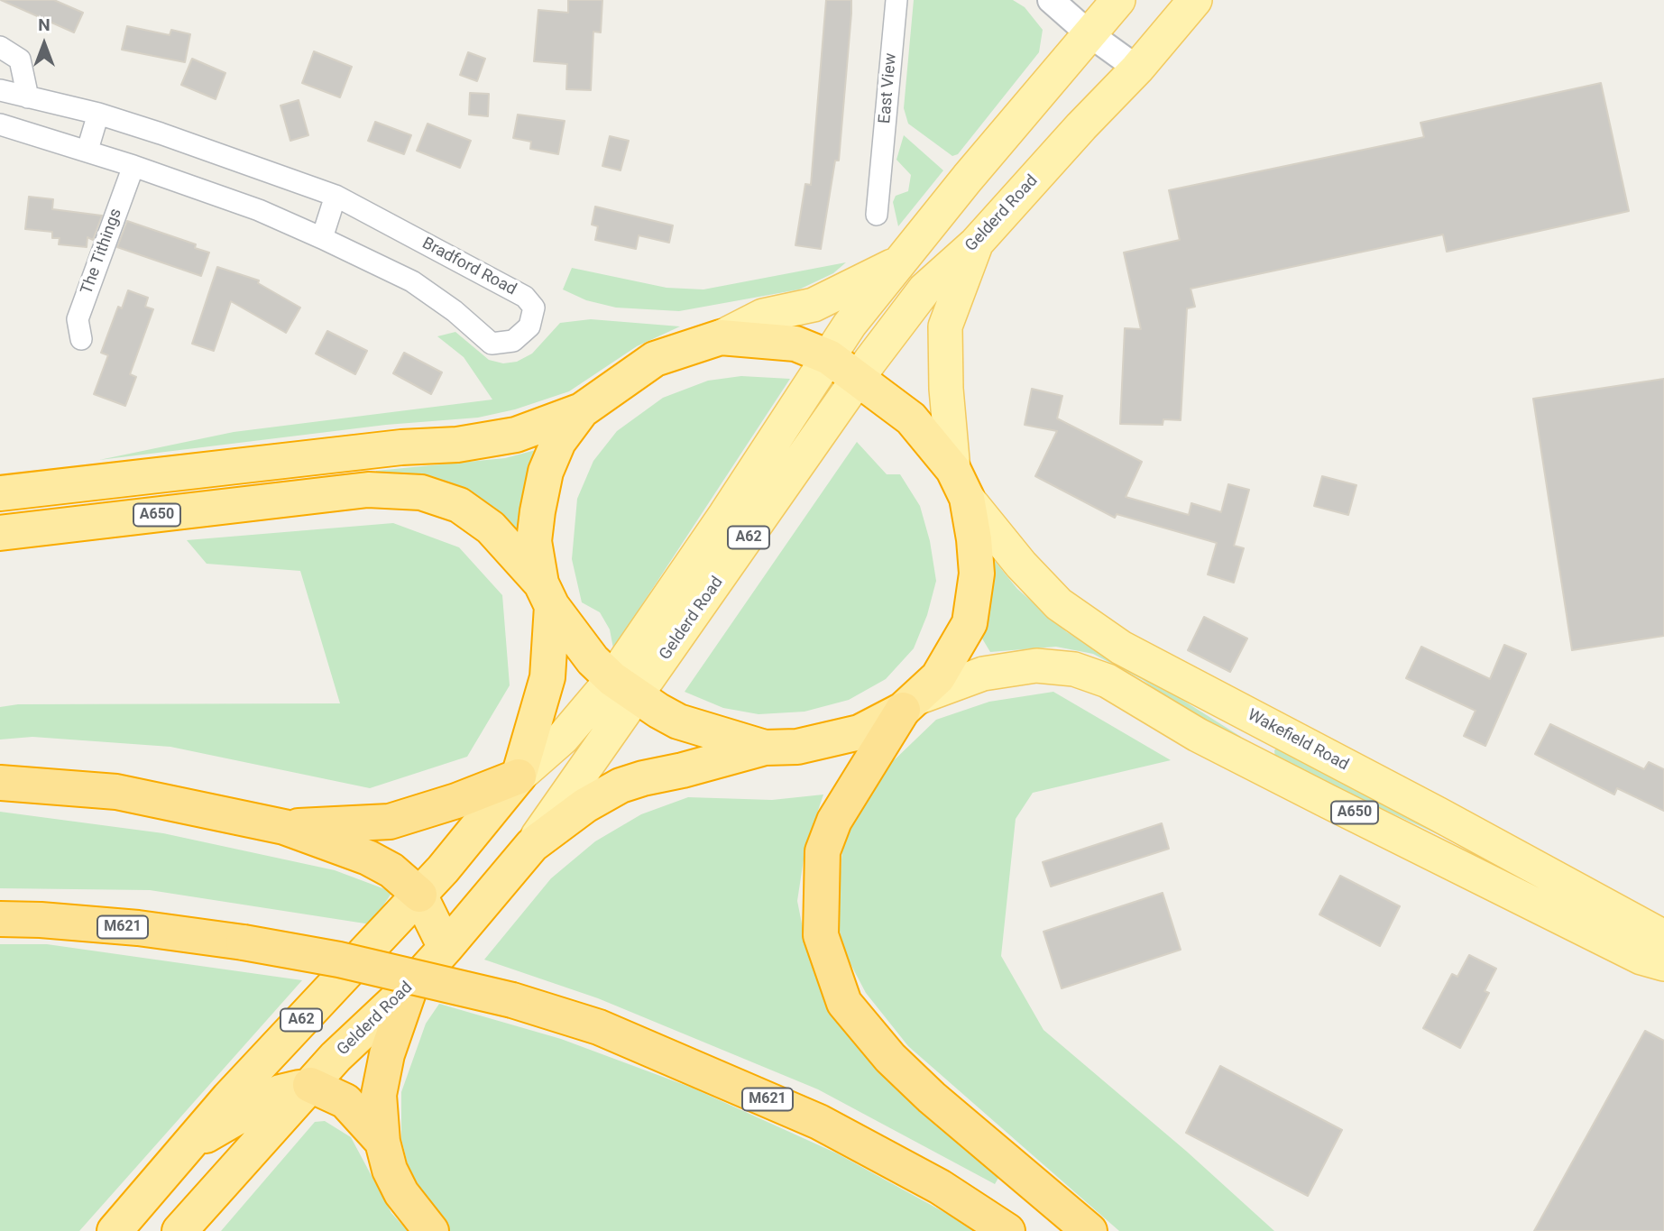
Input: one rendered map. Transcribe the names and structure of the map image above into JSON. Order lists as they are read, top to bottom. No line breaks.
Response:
{"streets":{"highway":["Gelderd Road","A650","A62","M621"],"main road":["Wakefield Road"],"street":["East View","The Tithings","Bradford Road"]},"crossings":[["Gelderd Road","A650"],["The Tithings","Bradford Road"]],"north":"top"}
